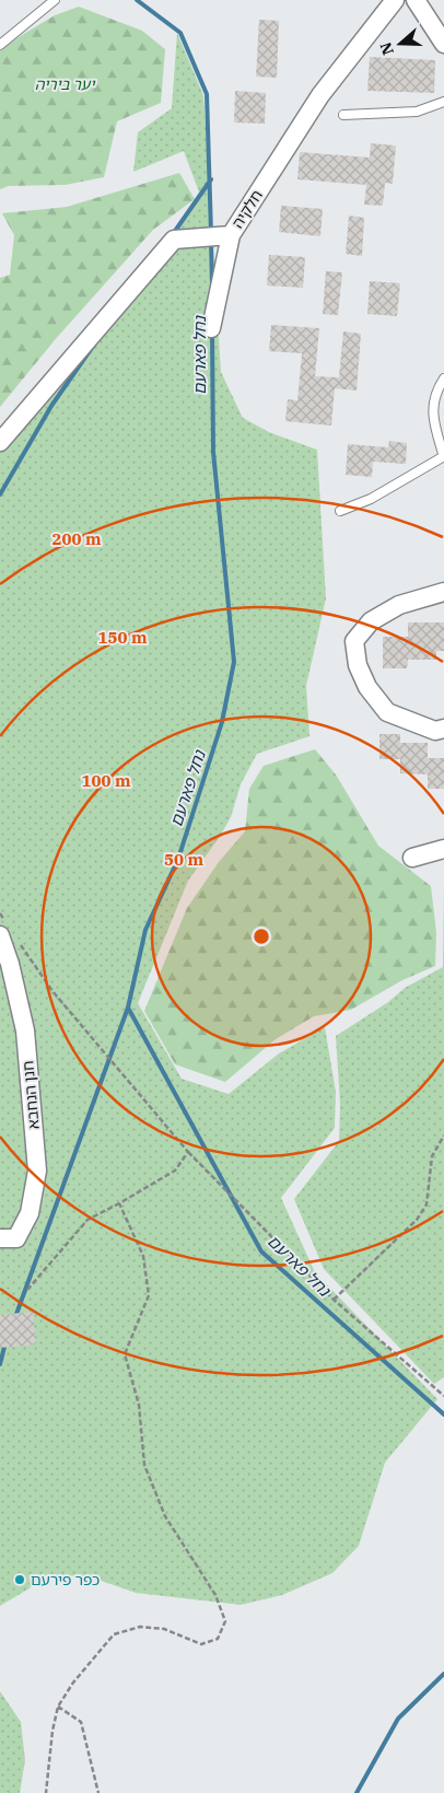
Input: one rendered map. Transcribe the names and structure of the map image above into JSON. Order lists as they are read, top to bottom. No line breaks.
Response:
{"streets":{"street":["חלקיה","חנן הנחבא"]},"water":["נחל פארעם"],"parks":["יער ביריה"],"places":["כפר פירעם"],"north":"left","rings":["200 m","150 m","100 m","50 m"]}
